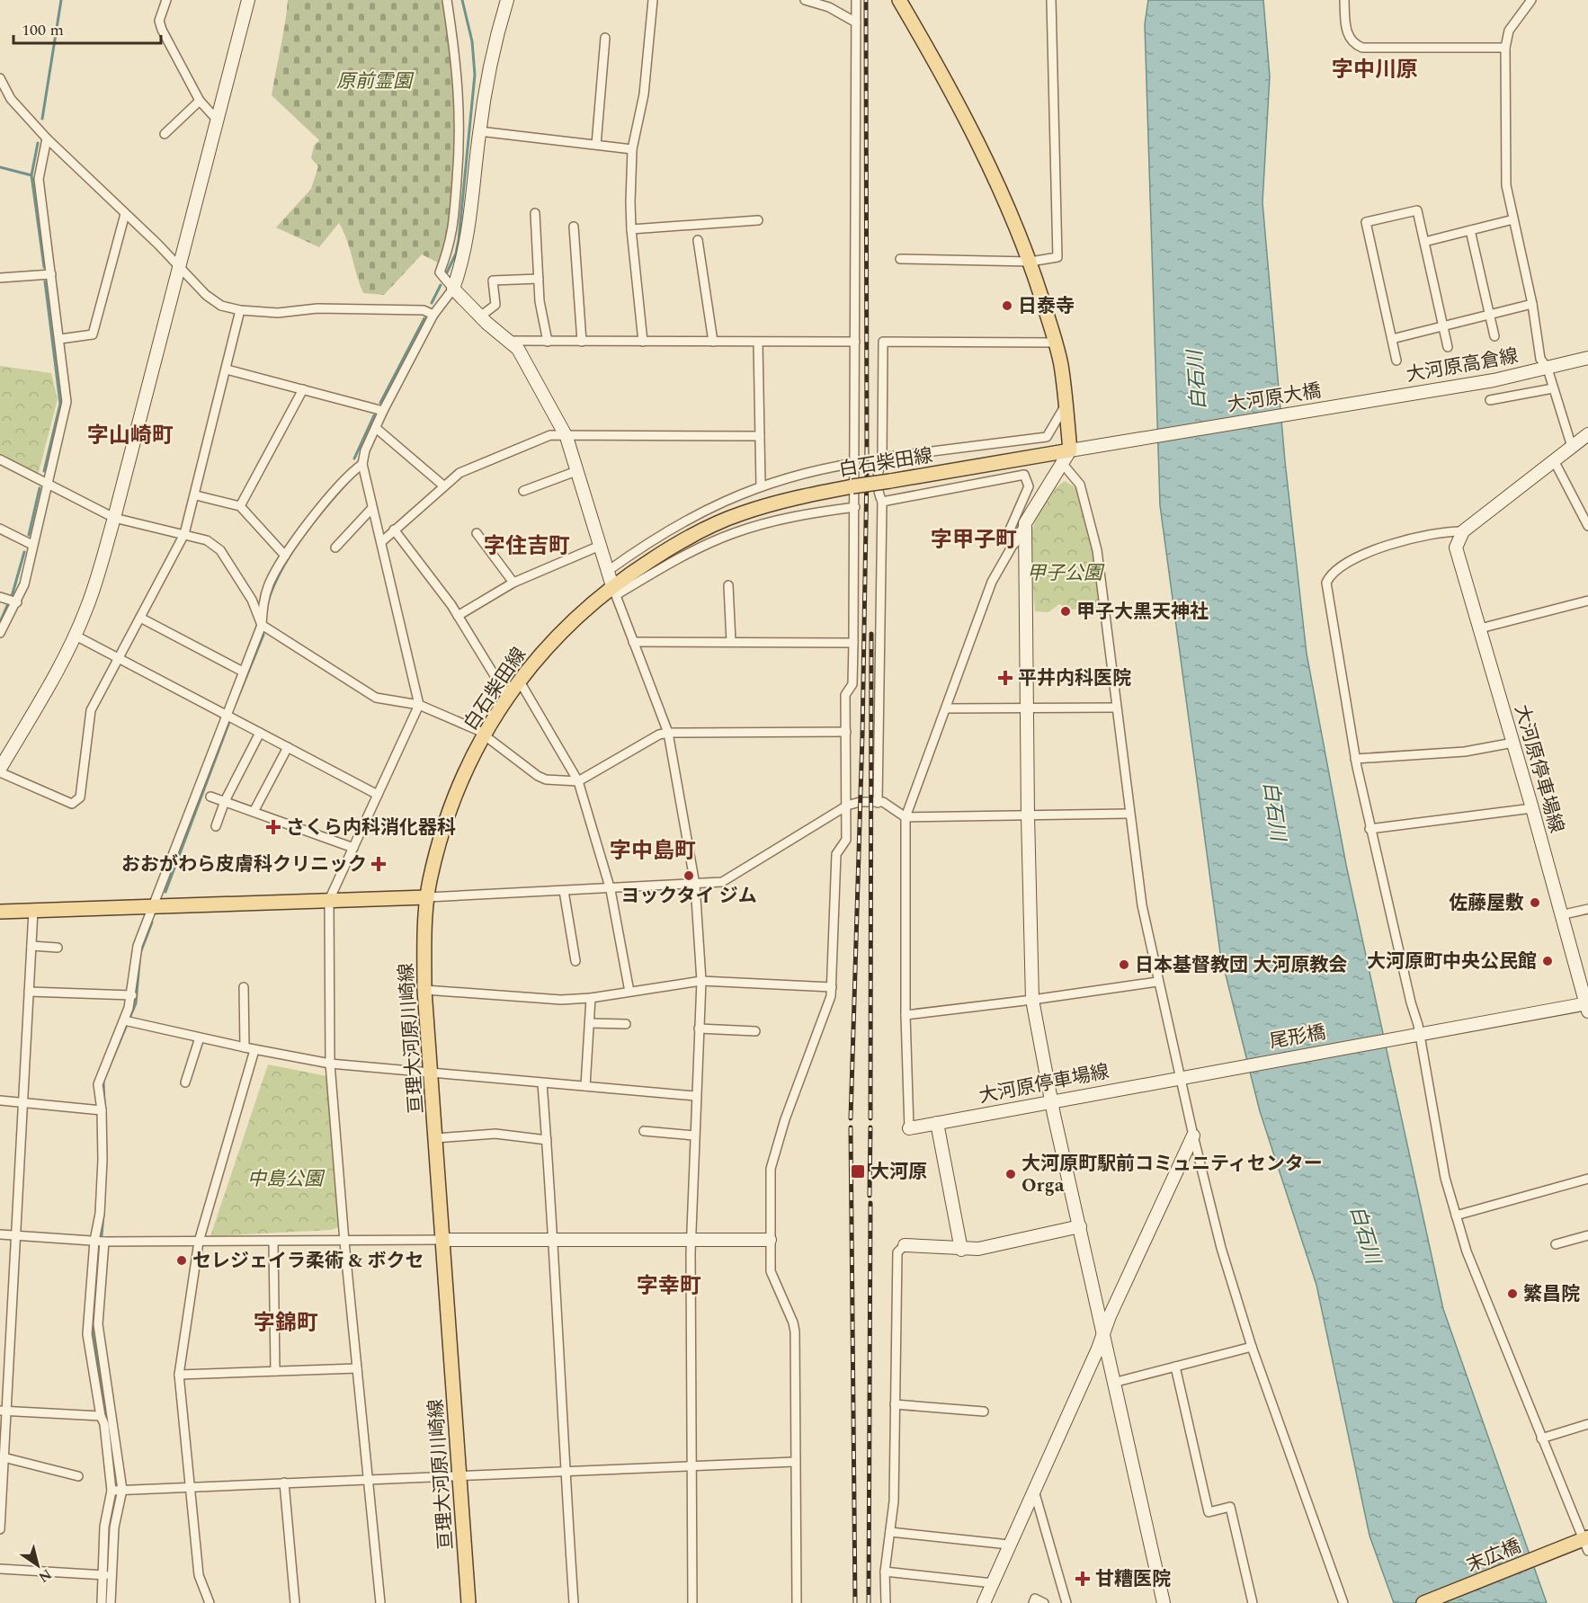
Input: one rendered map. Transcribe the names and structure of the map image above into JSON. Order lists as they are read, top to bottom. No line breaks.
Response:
{"streets":{"main road":["白石柴田線","亘理大河原川崎線","末広橋"],"street":["大河原高倉線","大河原大橋","大河原停車場線","尾形橋"]},"crossings":[["大河原高倉線","大河原大橋"],["大河原大橋","白石柴田線"],["白石柴田線","亘理大河原川崎線"],["大河原停車場線","尾形橋"]],"districts":["字中川原","字山崎町","字甲子町","字住吉町","字中島町","字幸町","字錦町"],"water":["白石川"],"parks":["原前霊園","甲子公園","中島公園"],"places":{"other":["日泰寺","甲子大黒天神社","ヨックタイ ジム","佐藤屋敷","大河原町中央公民館","日本基督教団 大河原教会","大河原町駅前コミュニティセンター Orga","セレジェイラ柔術 & ボクセ","繁昌院"],"health":["平井内科医院","さくら内科消化器科","おおがわら皮膚科クリニック","甘糟医院"],"transit":["大河原"]},"scale_bar":"100 m","north":"bottom right"}
